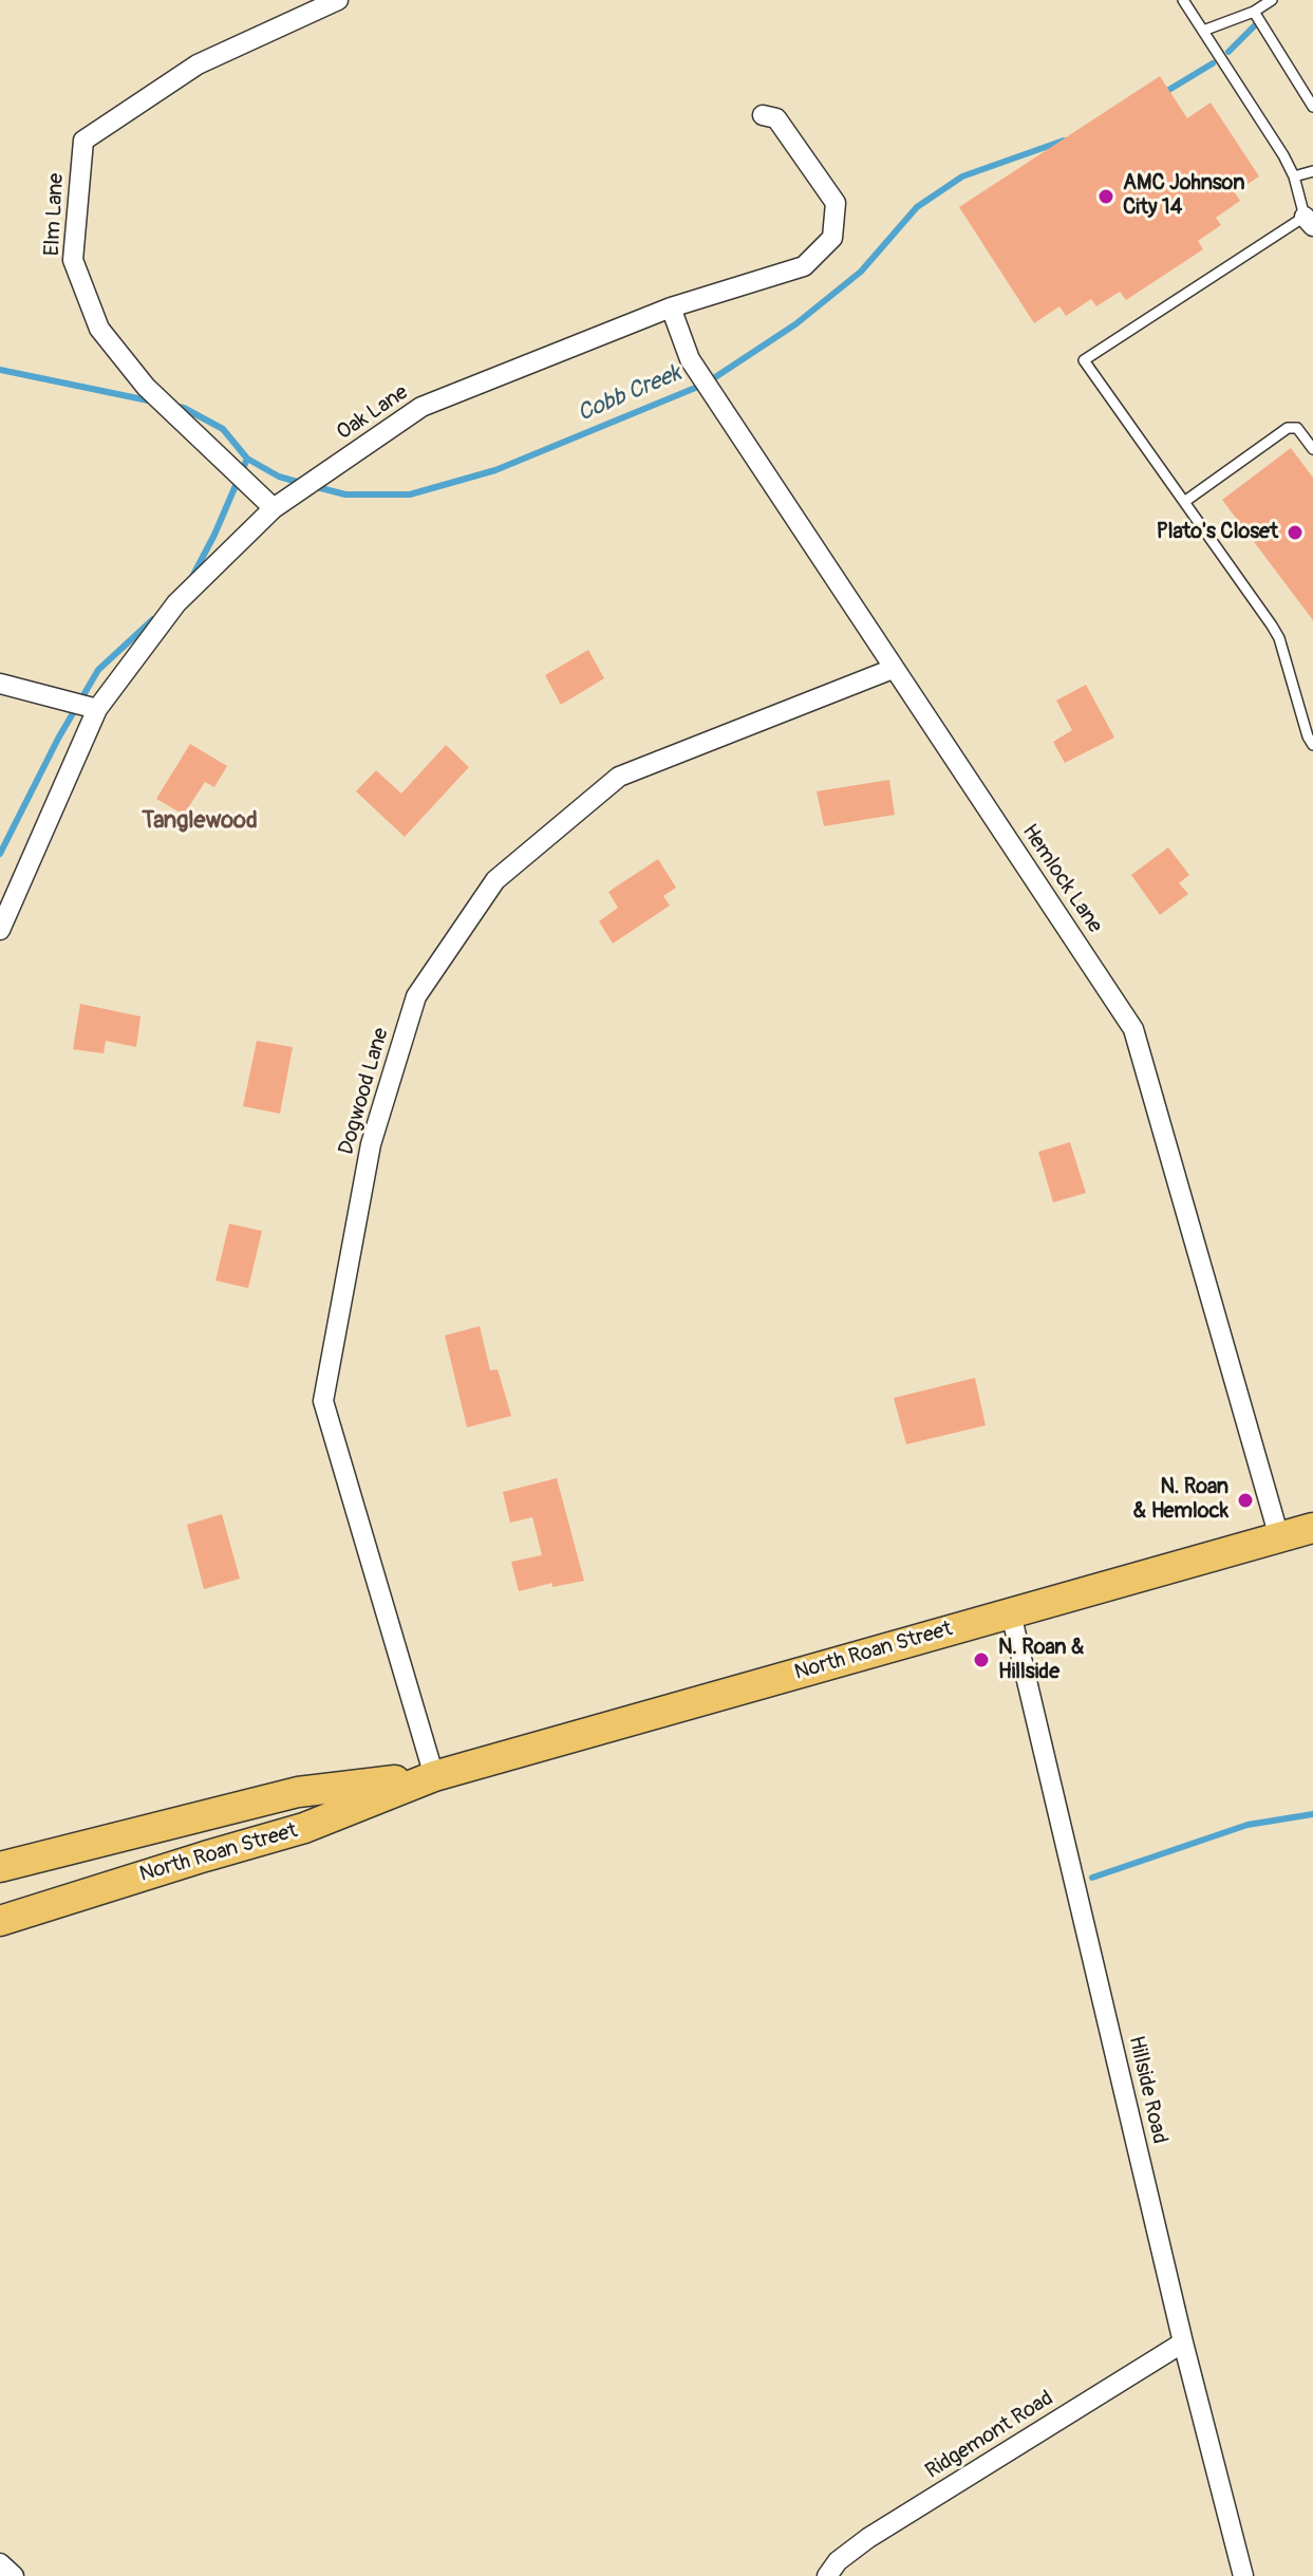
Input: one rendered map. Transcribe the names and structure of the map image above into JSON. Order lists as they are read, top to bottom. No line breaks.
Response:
{"streets":{"main road":["North Roan Street"],"street":["Elm Lane","Oak Lane","Hemlock Lane","Dogwood Lane","Hillside Road","Ridgemont Road"]},"crossings":[["Elm Lane","Oak Lane"],["Oak Lane","Hemlock Lane"],["Hemlock Lane","Dogwood Lane"],["Hemlock Lane","North Roan Street"],["Dogwood Lane","North Roan Street"],["North Roan Street","Hillside Road"],["Hillside Road","Ridgemont Road"]],"districts":["Tanglewood"],"water":["Cobb Creek"],"places":["AMC Johnson City 14","Plato's Closet","N. Roan & Hemlock","N. Roan & Hillside"]}
